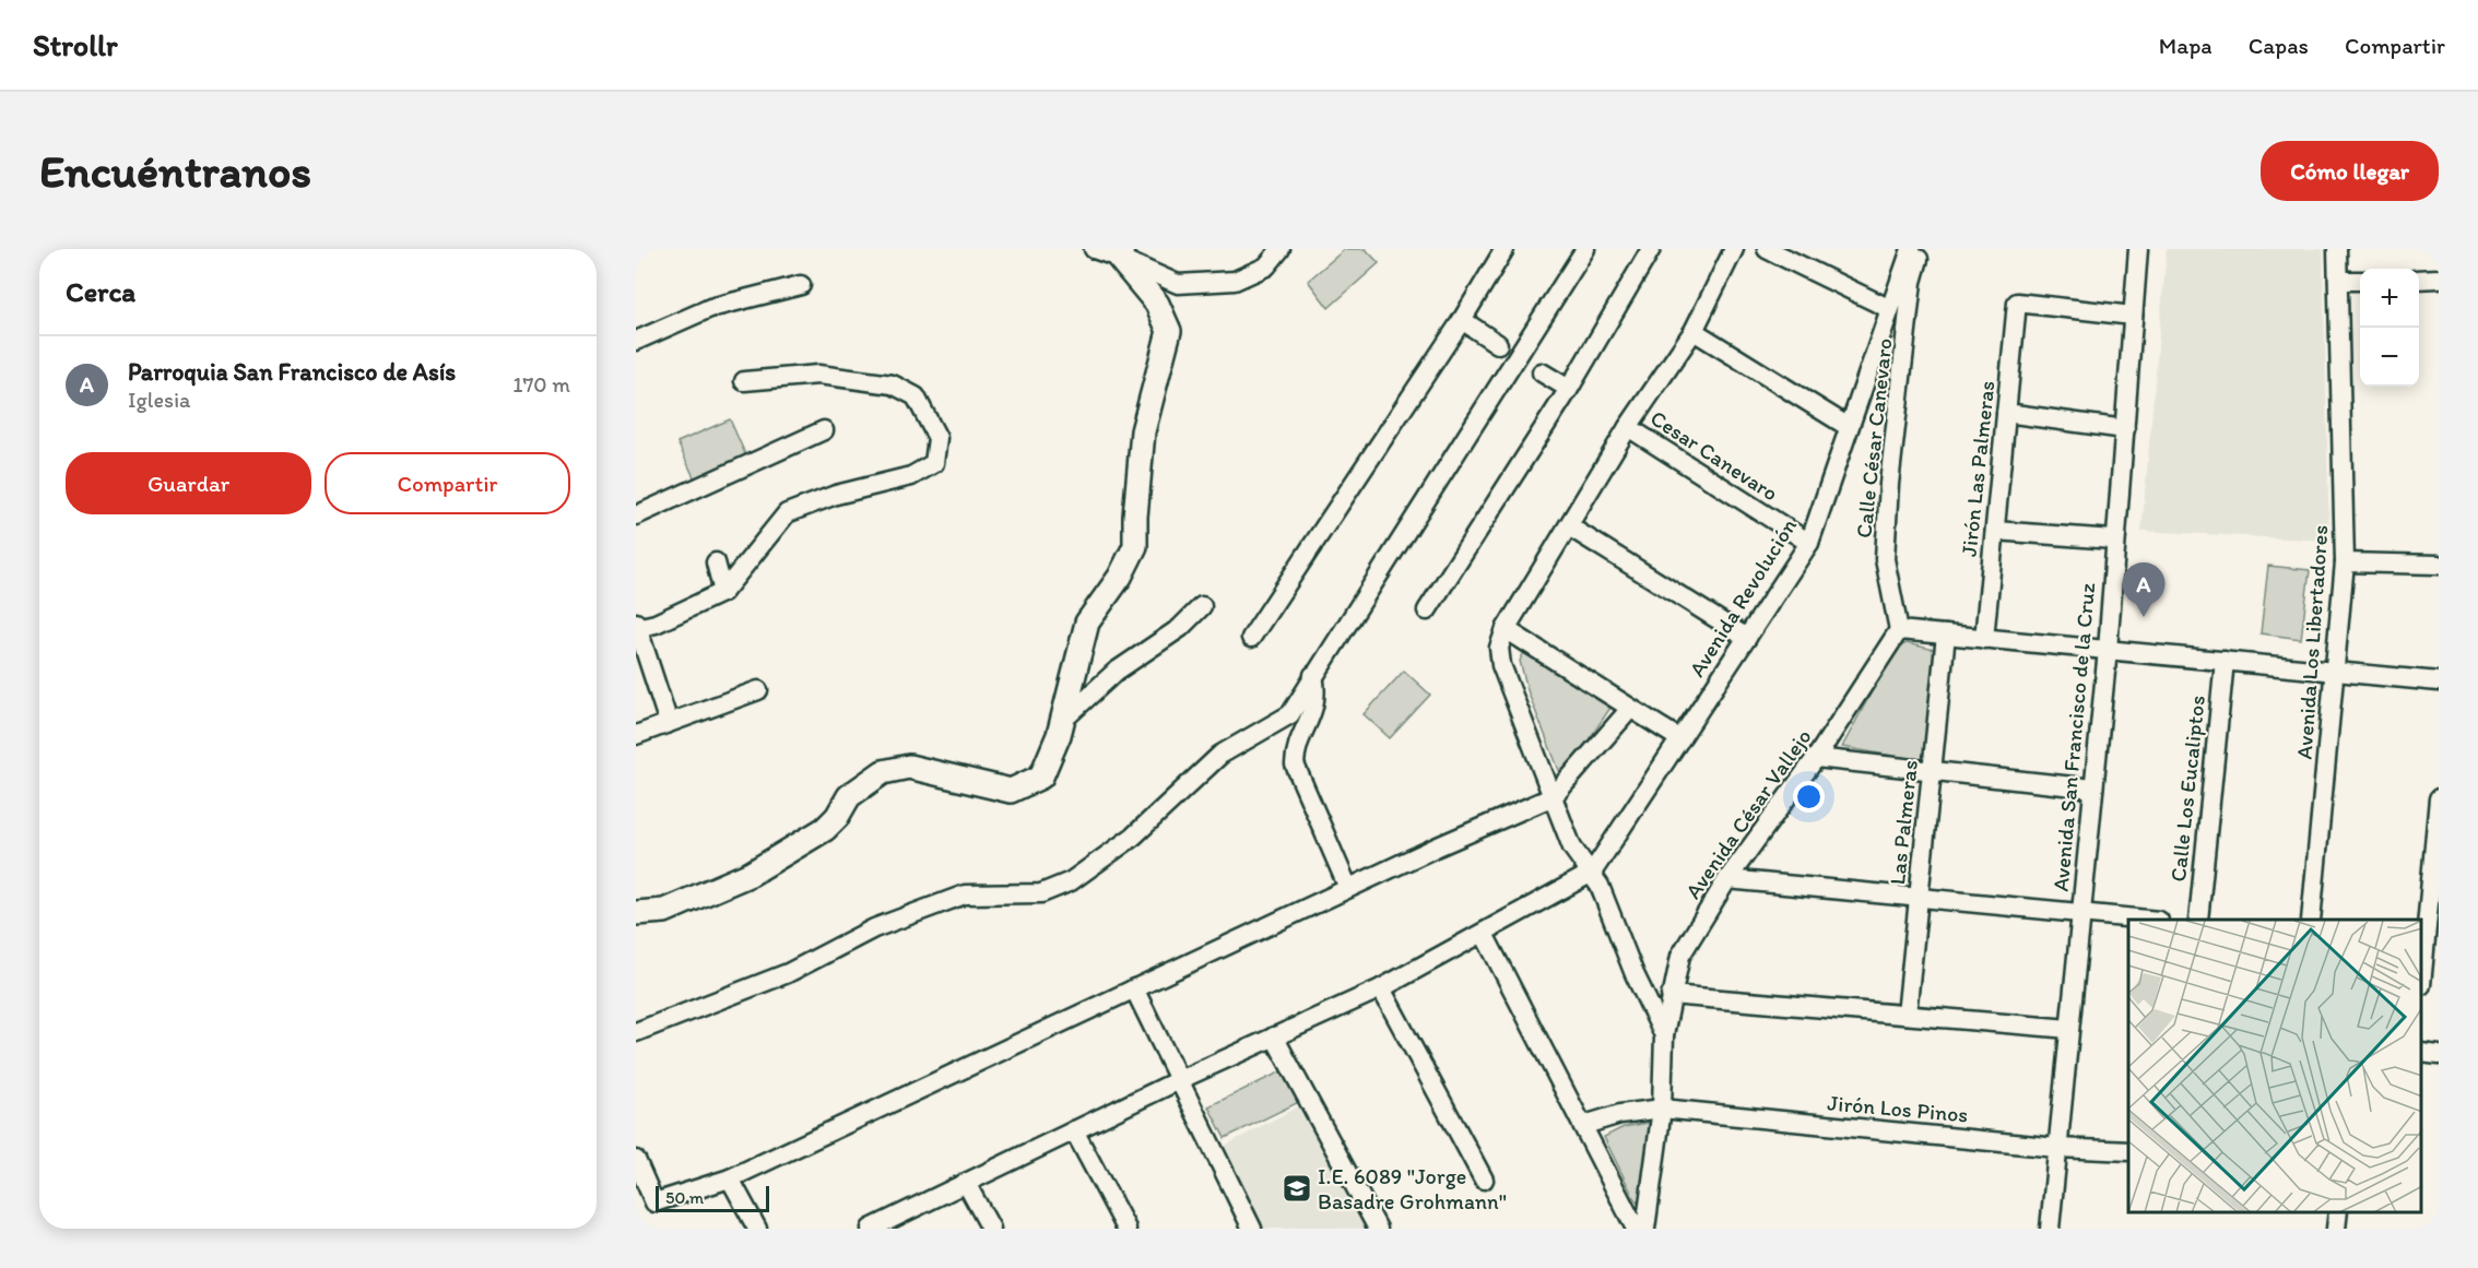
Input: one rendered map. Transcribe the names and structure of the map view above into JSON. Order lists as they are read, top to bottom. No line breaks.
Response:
{"streets":{"street":["Calle César Canevaro","Cesar Canevaro","Jirón Las Palmeras","Avenida Revolución","Avenida Los Libertadores","Avenida San Francisco de la Cruz","Calle Los Eucaliptos","Avenida César Vallejo","Las Palmeras","Jirón Los Pinos"]},"crossings":[["Calle César Canevaro","Avenida César Vallejo"],["Cesar Canevaro","Avenida Revolución"],["Jirón Las Palmeras","Avenida San Francisco de la Cruz"],["Avenida San Francisco de la Cruz","Jirón Los Pinos"],["Avenida César Vallejo","Jirón Los Pinos"]],"places":{"school or university":["I.E. 6089 \"Jorge Basadre Grohmann\""]},"scale_bar":"50 m","page":{"header":"Strollr","nav":["Mapa","Capas","Compartir"],"buttons":["Cómo llegar",["Guardar","Compartir"]],"title":"Encuéntranos","heading":"Cerca","map_buttons":["+","−"],"list":[{"mark":"A","name":"Parroquia San Francisco de Asís","note":"Iglesia","value":"170 m"}],"pins":"A","scale":"50 m"}}
